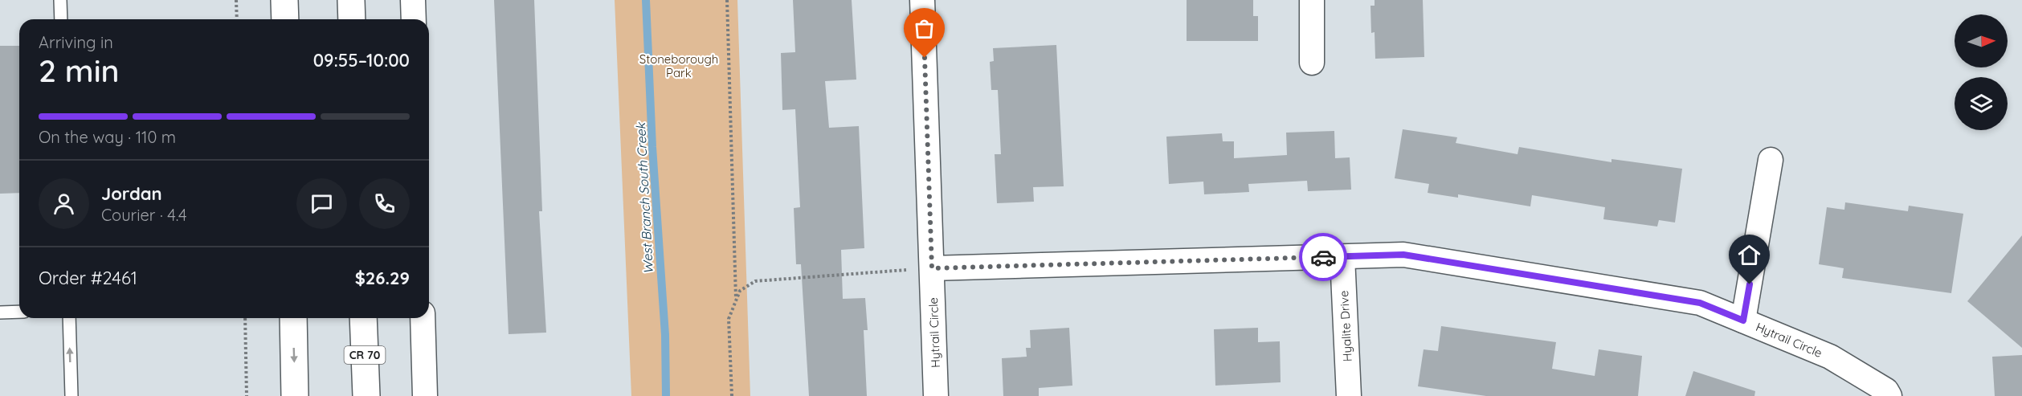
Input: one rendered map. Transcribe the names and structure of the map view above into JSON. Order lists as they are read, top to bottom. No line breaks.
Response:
{"streets":{"main road":["CR 70"],"street":["Hyalite Drive","Hytrail Circle"]},"crossings":[["Hyalite Drive","Hytrail Circle"]],"water":["West Branch South Creek"],"parks":["Stoneborough Park"],"north":"right","page":{"heading":["2 min","Arriving in","09:55–10:00"],"panel":["Jordan","Courier · 4.4","Order #2461","$26.29"],"bar":"On the way · 110 m"}}
